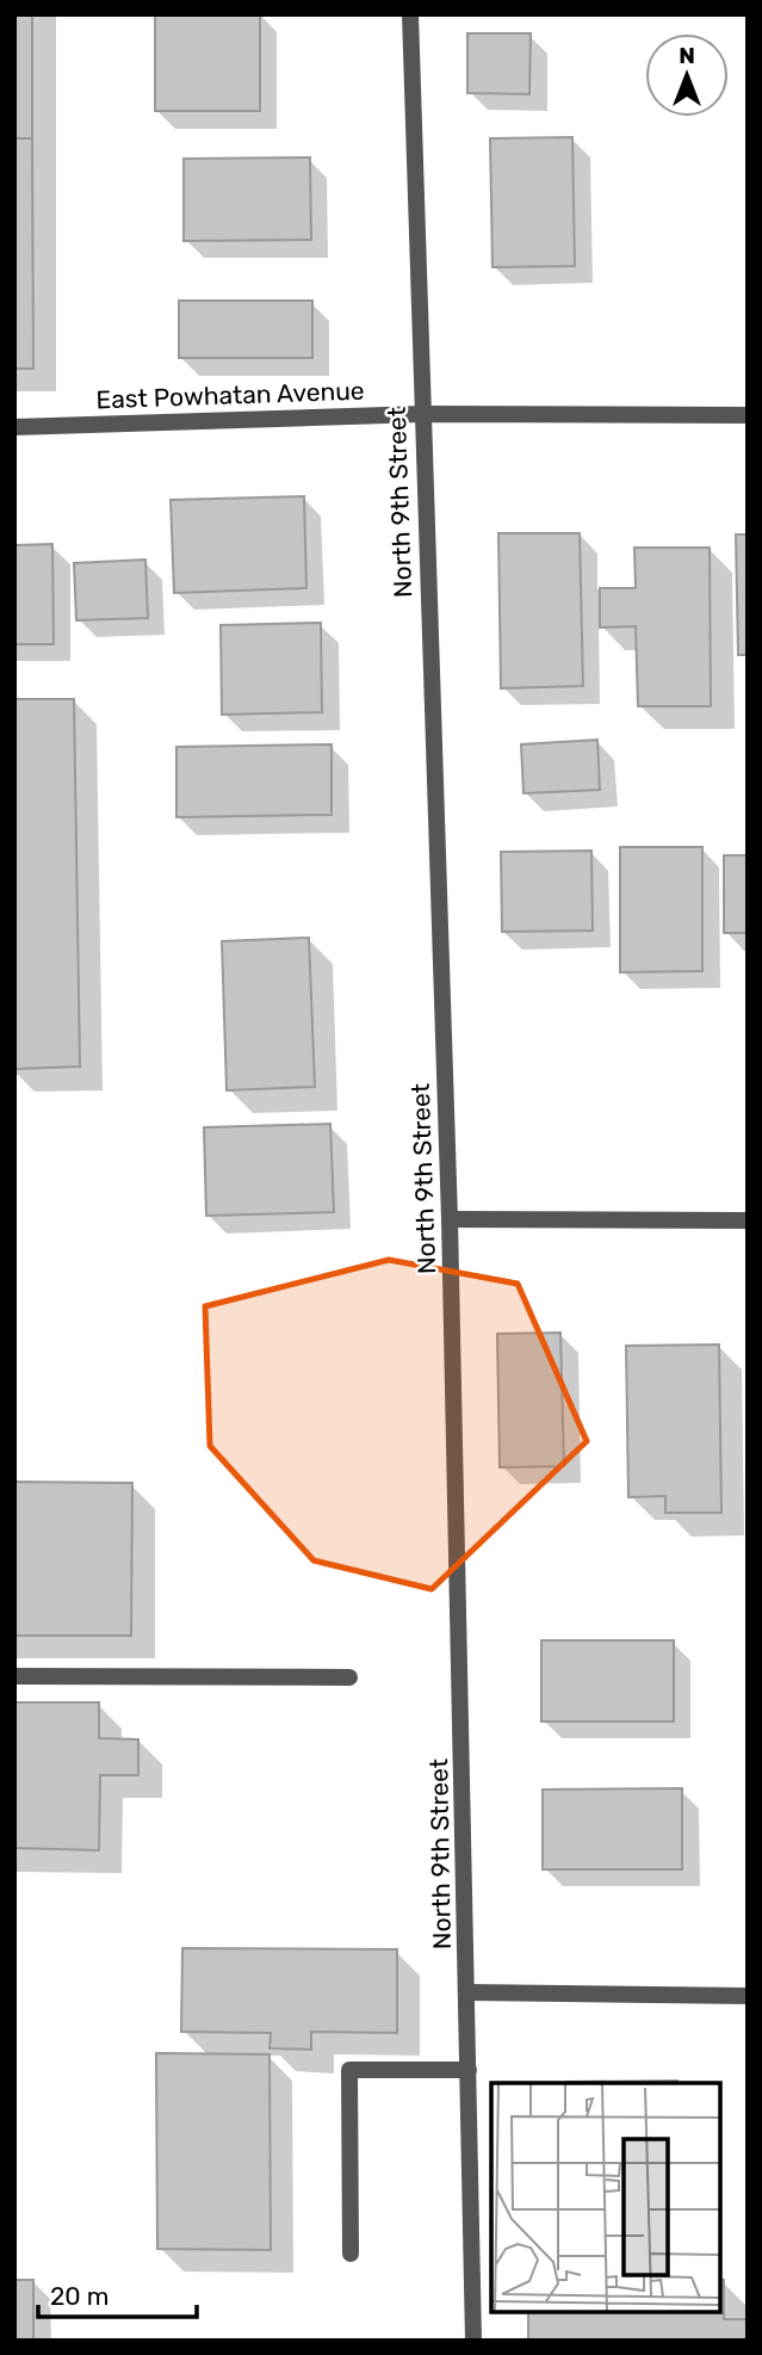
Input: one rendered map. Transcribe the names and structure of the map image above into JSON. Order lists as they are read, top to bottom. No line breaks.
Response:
{"streets":{"street":["East Powhatan Avenue","North 9th Street"]},"crossings":[["East Powhatan Avenue","North 9th Street"]],"scale_bar":"20 m","north":"top"}
